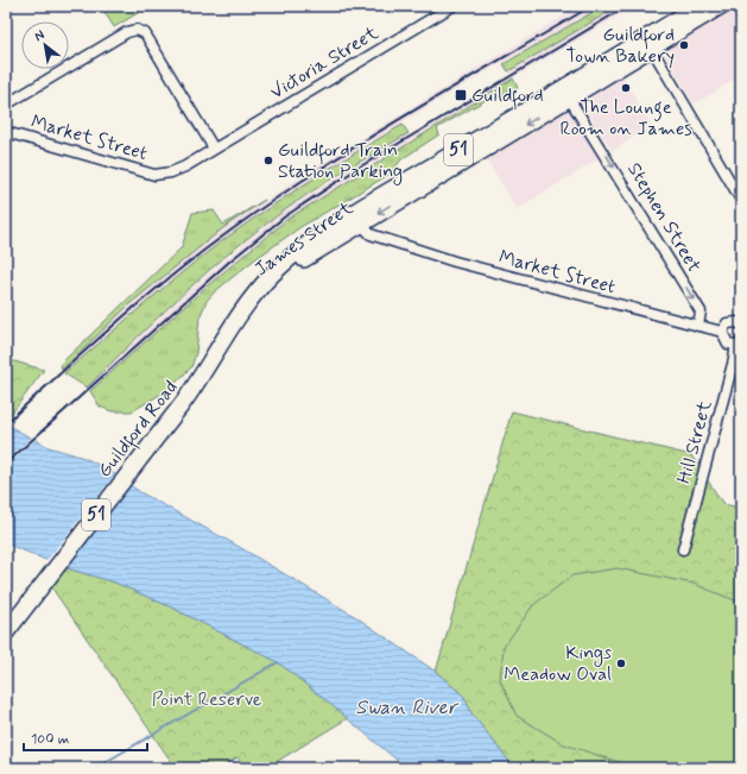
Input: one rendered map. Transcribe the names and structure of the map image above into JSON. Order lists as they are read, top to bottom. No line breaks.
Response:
{"streets":{"highway":["51","James Street","Guildford Road"],"street":["Victoria Street","Market Street","Stephen Street","Hill Street"]},"crossings":[["Victoria Street","Market Street"],["Market Street","Stephen Street"],["Market Street","James Street"],["Stephen Street","James Street"],["James Street","Guildford Road"]],"one_way":["Stephen Street"],"water":["Swan River"],"parks":["Point Reserve"],"places":{"other":["Guildford Town Bakery","The Lounge Room on James","Guildford Train Station Parking","Kings Meadow Oval"],"transit":["Guildford"]},"scale_bar":"100 m","north":"top left"}
